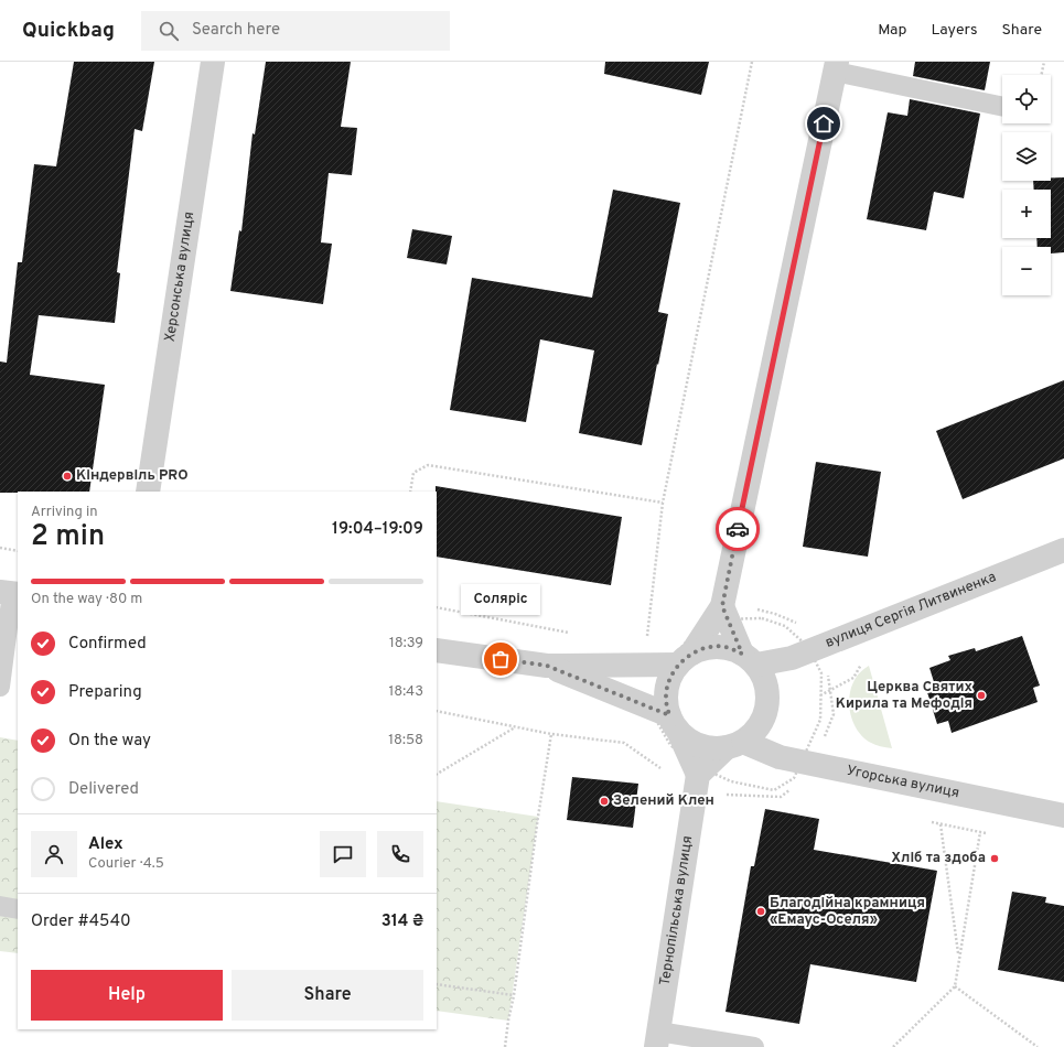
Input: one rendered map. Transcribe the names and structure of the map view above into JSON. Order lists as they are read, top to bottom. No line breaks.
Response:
{"streets":{"street":["Херсонська вулиця","вулиця Сергія Литвиненка","Угорська вулиця","Тернопільська вулиця"]},"crossings":[["вулиця Сергія Литвиненка","Угорська вулиця"]],"places":["Кіндервіль PRO","Соляріс","Церква Святих Кирила та Мефодія","Зелений Клен","Хліб та здоба","Благодійна крамниця «Емаус-Оселя»"],"page":{"header":"Quickbag","search":"Search here","nav":["Map","Layers","Share"],"map_buttons":["+","−"],"heading":["2 min","Arriving in","19:04–19:09"],"panel":["Alex","Courier · 4.5","Order #4540","314 ₴"],"bar":"On the way · 80 m","bubble":"Соляріс","list":[["Confirmed","18:39"],["Preparing","18:43"],["On the way","18:58"],"Delivered"],"buttons":["Help","Share"]}}
